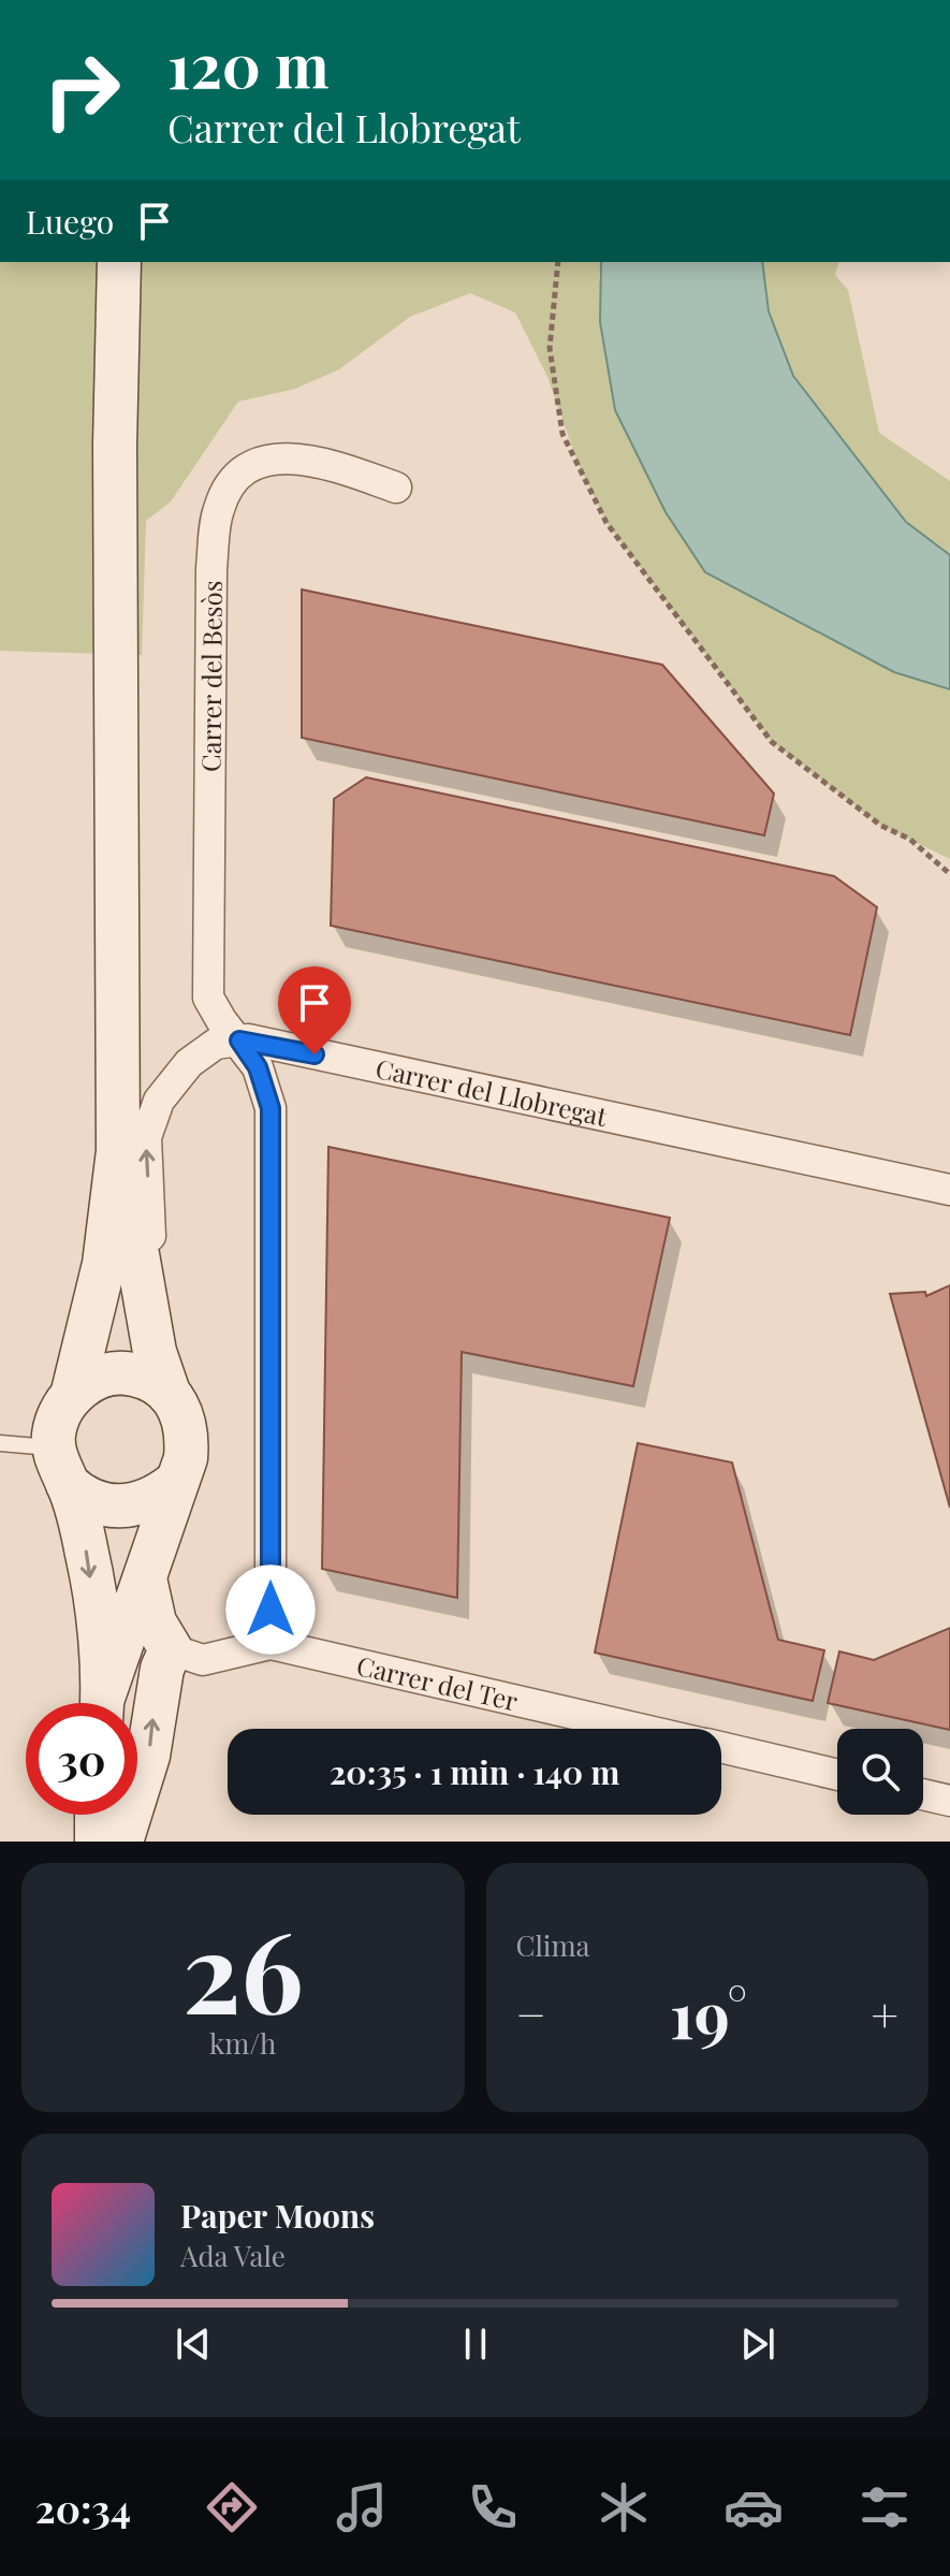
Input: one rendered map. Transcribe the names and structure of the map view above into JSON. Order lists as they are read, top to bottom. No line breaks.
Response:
{"streets":{"street":["Carrer del Besòs","Carrer del Llobregat","Carrer del Ter"]},"crossings":[["Carrer del Besòs","Carrer del Llobregat"],["Carrer del Besòs","Carrer del Ter"]],"page":{"turn":["120 m","Carrer del Llobregat"],"then":"Luego","limit":"30","trip":"20:35 · 1 min · 140 m","tile":[["26","km/h"],"Clima"],"heat":["−","19°","+"],"song":["Paper Moons","Ada Vale"],"tabs":"20:34"}}
